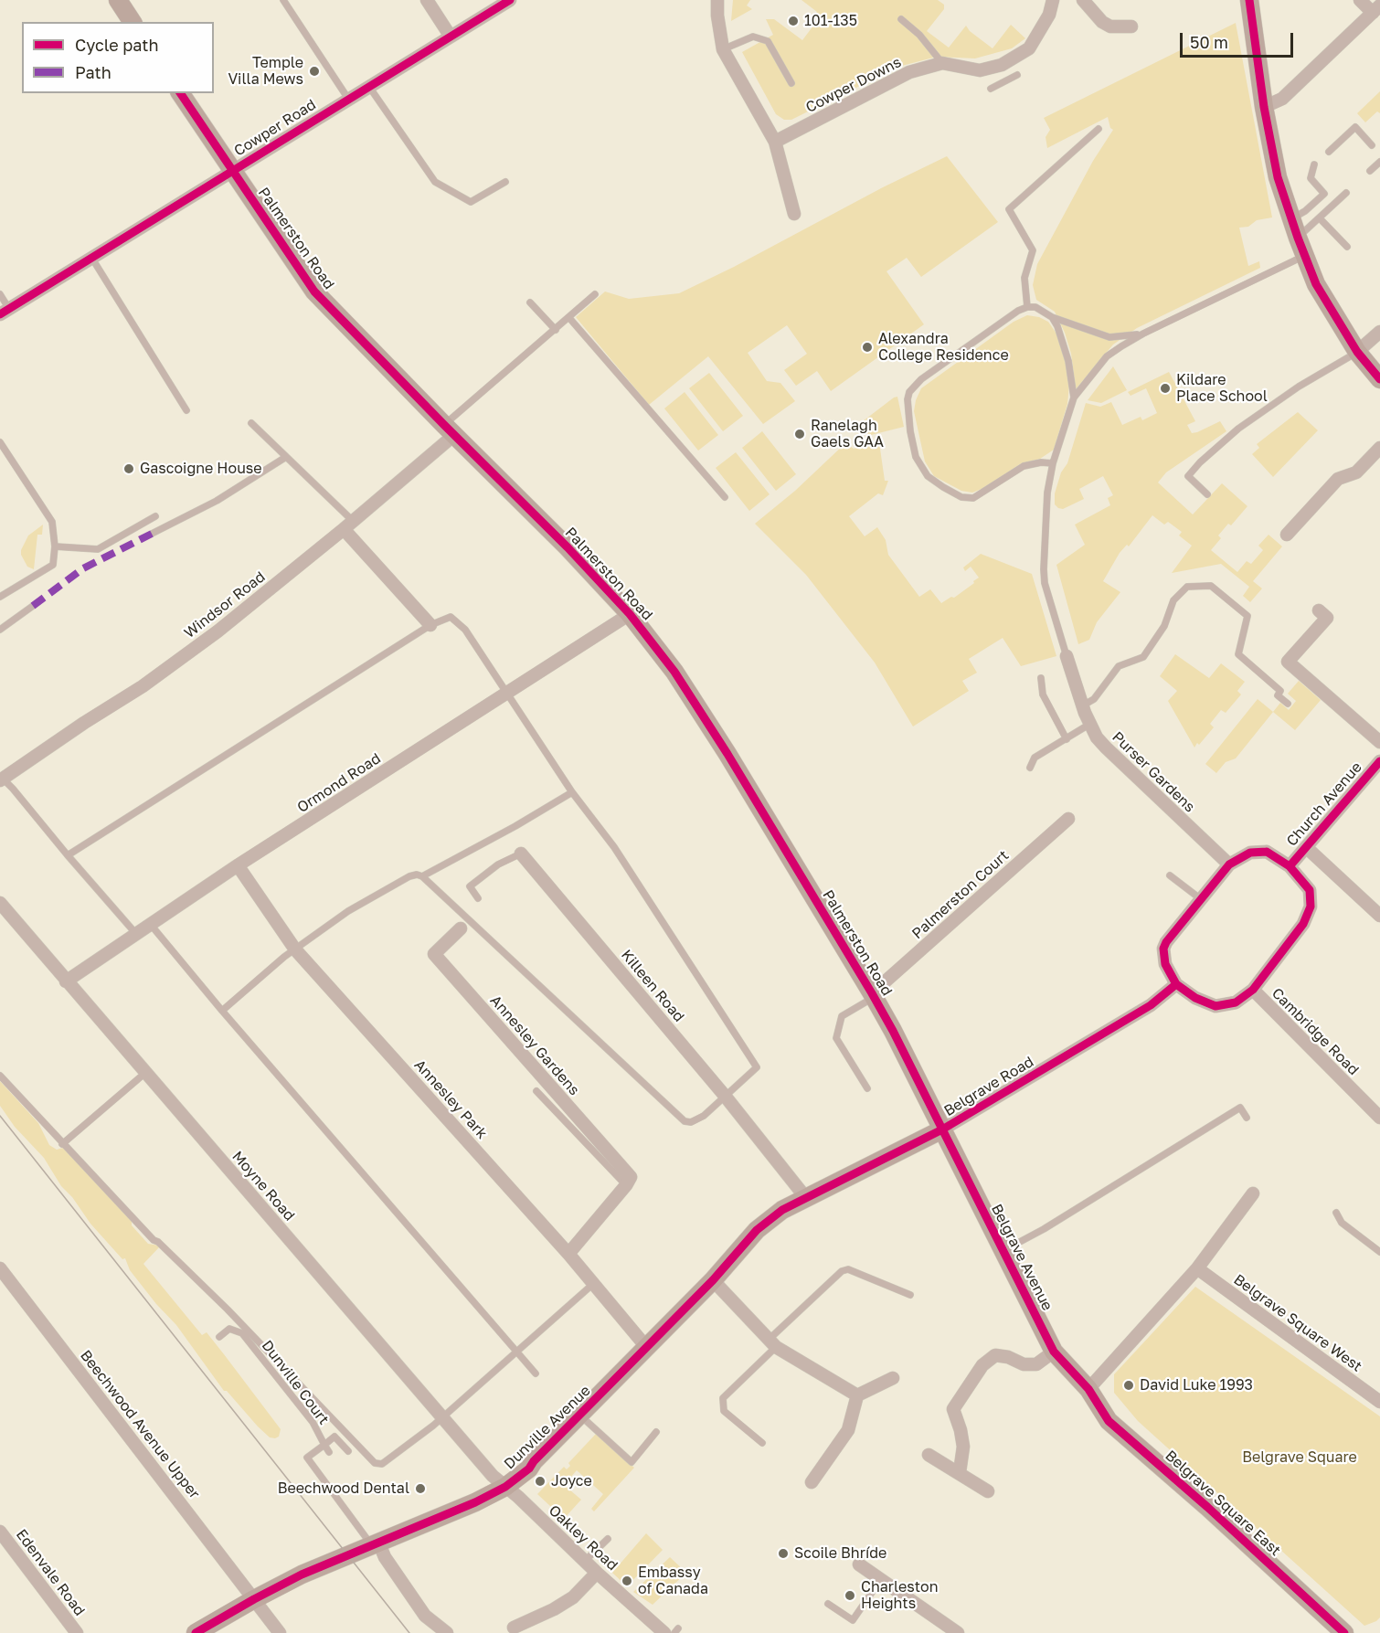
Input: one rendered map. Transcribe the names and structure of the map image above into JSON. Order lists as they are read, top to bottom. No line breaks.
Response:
{"streets":{"street":["Cowper Downs","Cowper Road","Palmerston Road","Windsor Road","Purser Gardens","Ormond Road","Church Avenue","Palmerston Court","Killeen Road","Cambridge Road","Annesley Gardens","Belgrave Road","Annesley Park","Moyne Road","Belgrave Avenue","Belgrave Square West","Beechwood Avenue Upper","Dunville Avenue","Belgrave Square East","Oakley Road","Edenvale Road"],"lane":["Dunville Court"]},"crossings":[["Cowper Road","Palmerston Road"],["Palmerston Road","Windsor Road"],["Palmerston Road","Ormond Road"],["Palmerston Road","Palmerston Court"],["Palmerston Road","Belgrave Road"],["Palmerston Road","Belgrave Avenue"],["Purser Gardens","Church Avenue"],["Purser Gardens","Cambridge Road"],["Purser Gardens","Belgrave Road"],["Ormond Road","Annesley Park"],["Ormond Road","Moyne Road"],["Church Avenue","Cambridge Road"],["Church Avenue","Belgrave Road"],["Killeen Road","Belgrave Road"],["Killeen Road","Dunville Avenue"],["Cambridge Road","Belgrave Road"],["Belgrave Road","Belgrave Avenue"],["Belgrave Road","Dunville Avenue"],["Annesley Park","Dunville Avenue"],["Moyne Road","Dunville Avenue"],["Moyne Road","Oakley Road"],["Belgrave Avenue","Belgrave Square East"],["Dunville Court","Dunville Avenue"],["Beechwood Avenue Upper","Dunville Avenue"],["Dunville Avenue","Oakley Road"]],"parks":["Belgrave Square"],"places":["101-135","Temple Villa Mews","Alexandra College Residence","Kildare Place School","Ranelagh Gaels GAA","Gascoigne House","David Luke 1993","Joyce","Beechwood Dental","Scoile Bhríde","Embassy of Canada","Charleston Heights"],"legend":["Cycle path","Path"],"scale_bar":"50 m"}
